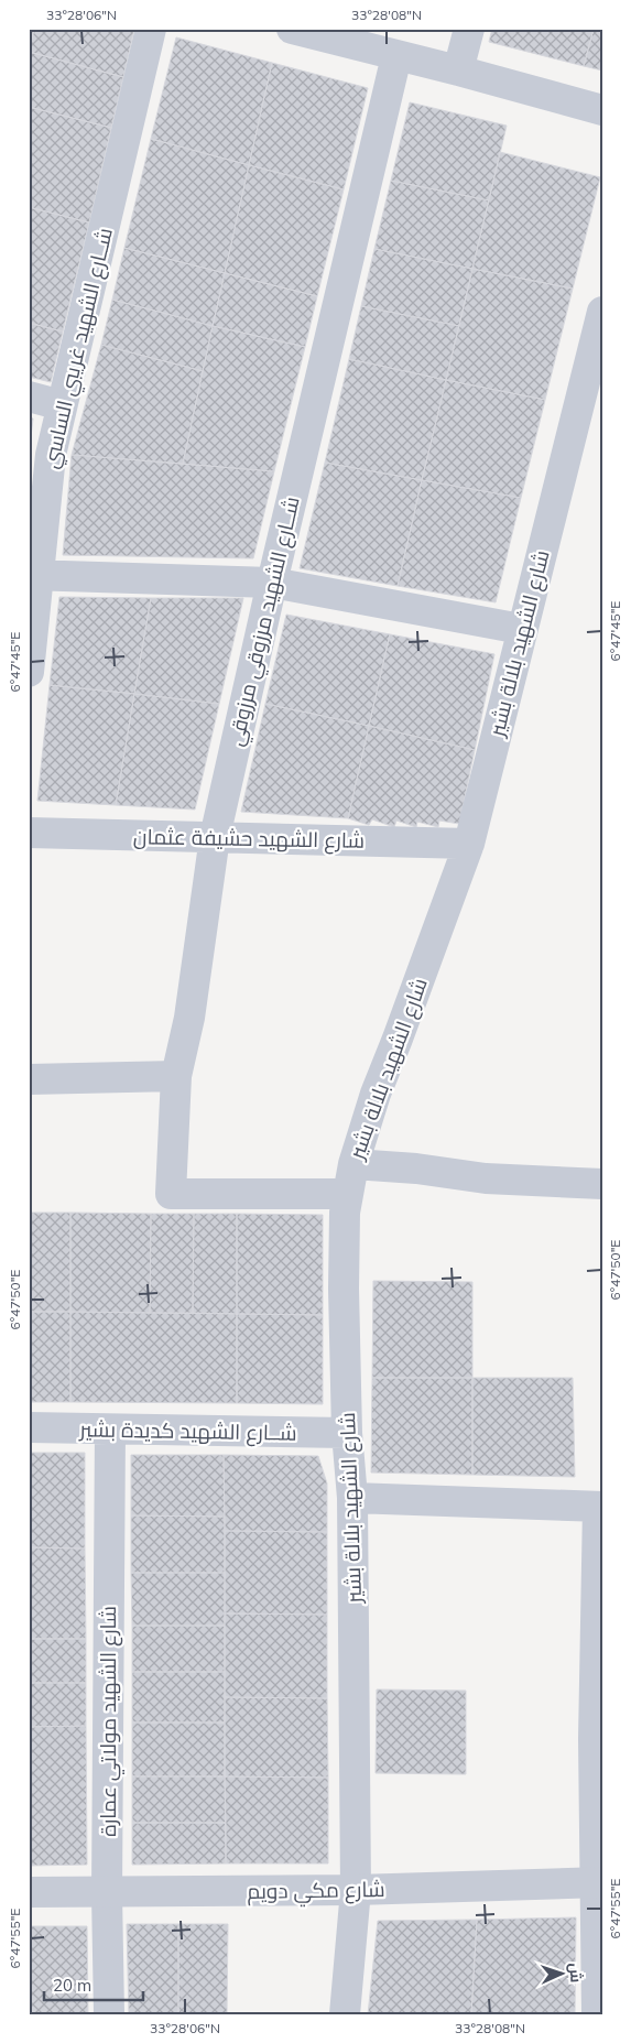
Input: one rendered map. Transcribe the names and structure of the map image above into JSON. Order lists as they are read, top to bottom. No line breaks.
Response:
{"streets":{"street":["شــارع الشهيد غريبي الساسي","شــارع الشهيد مرزوقي مرزوقي","شارع الشهيد بلالة بشير","شارع الشهيد حشيفة عثمان","شــارع الشهيد كديدة بشير","شارع الشهيد مولاتي عمارة","شارع مكي دويم"]},"crossings":[["شــارع الشهيد مرزوقي مرزوقي","شارع الشهيد بلالة بشير"],["شــارع الشهيد مرزوقي مرزوقي","شارع الشهيد حشيفة عثمان"],["شارع الشهيد بلالة بشير","شارع الشهيد حشيفة عثمان"],["شارع الشهيد بلالة بشير","شــارع الشهيد كديدة بشير"],["شارع الشهيد بلالة بشير","شارع مكي دويم"],["شــارع الشهيد كديدة بشير","شارع الشهيد مولاتي عمارة"],["شارع الشهيد مولاتي عمارة","شارع مكي دويم"]],"scale_bar":"20 m","north":"right","coordinates":["33°28'06\"N","33°28'08\"N","6°47'45\"E","6°47'50\"E","6°47'55\"E"]}
